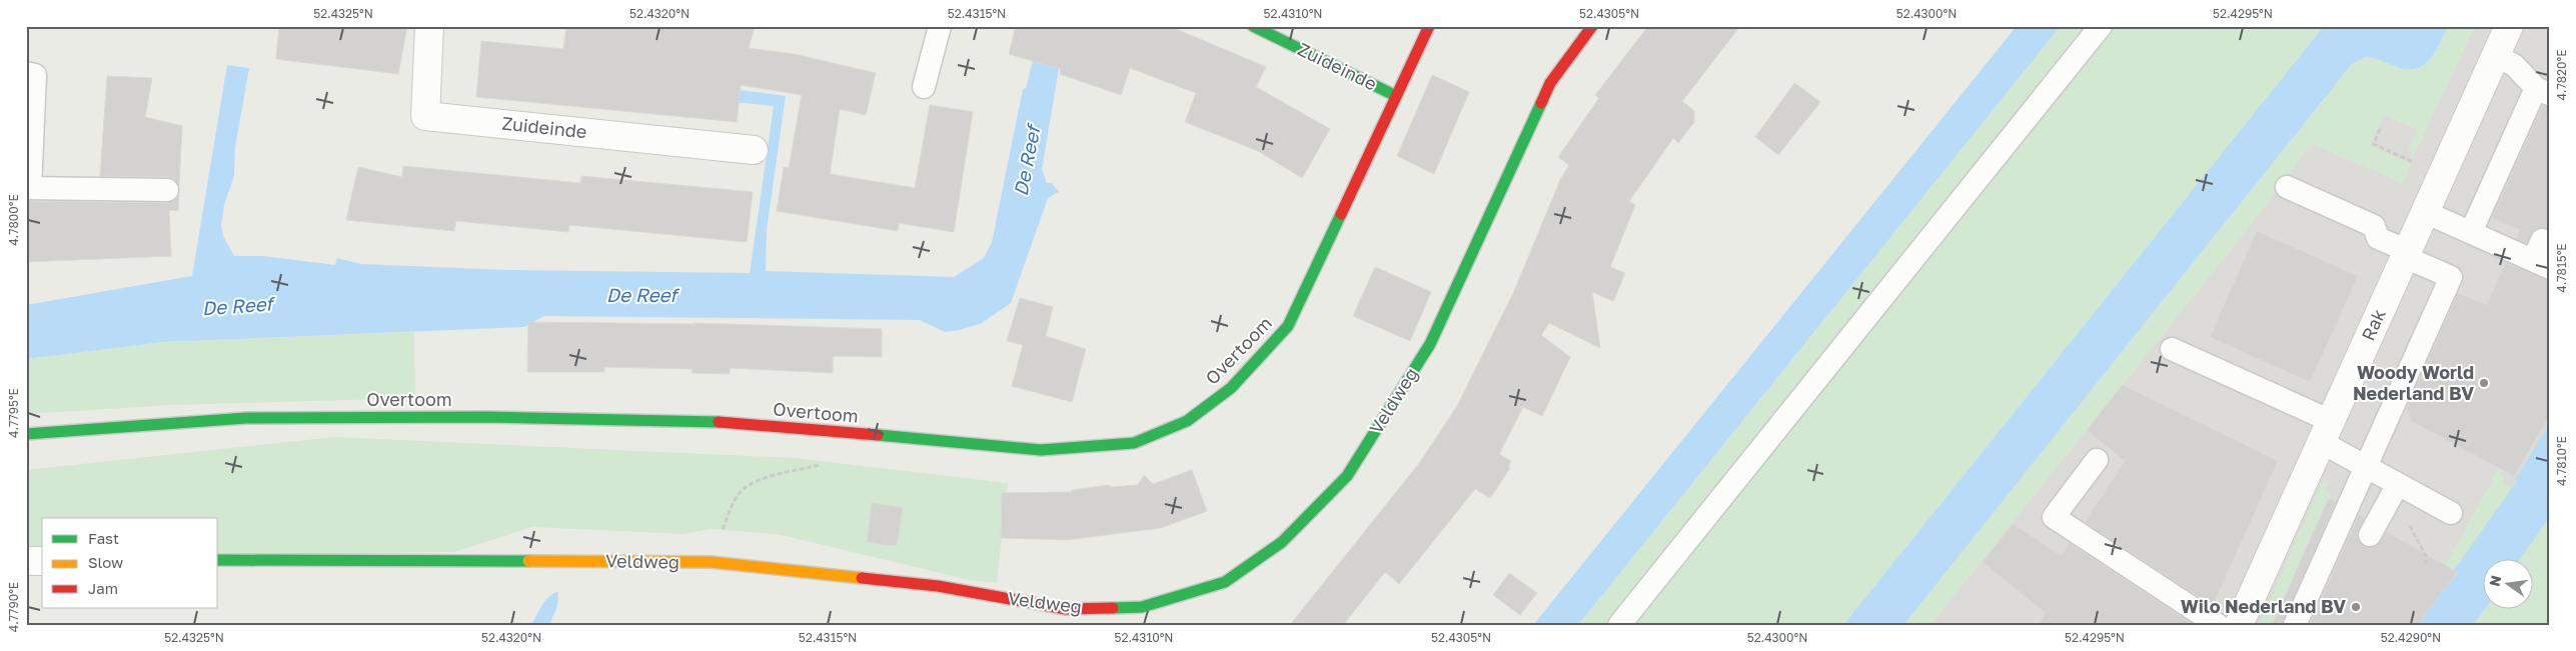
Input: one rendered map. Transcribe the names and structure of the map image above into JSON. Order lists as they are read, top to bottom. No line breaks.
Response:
{"streets":{"street":["Zuideinde","Rak","Overtoom","Veldweg"]},"crossings":[["Zuideinde","Overtoom"]],"water":["De Reef"],"places":["Woody World Nederland BV","Wilo Nederland BV"],"legend":["Fast","Slow","Jam"],"north":"left","coordinates":["52.4325°N","52.4320°N","52.4315°N","52.4310°N","52.4305°N","52.4300°N","52.4295°N","4.7820°E","4.7800°E","4.7815°E","4.7795°E","4.7810°E","4.7790°E","52.4290°N"]}
